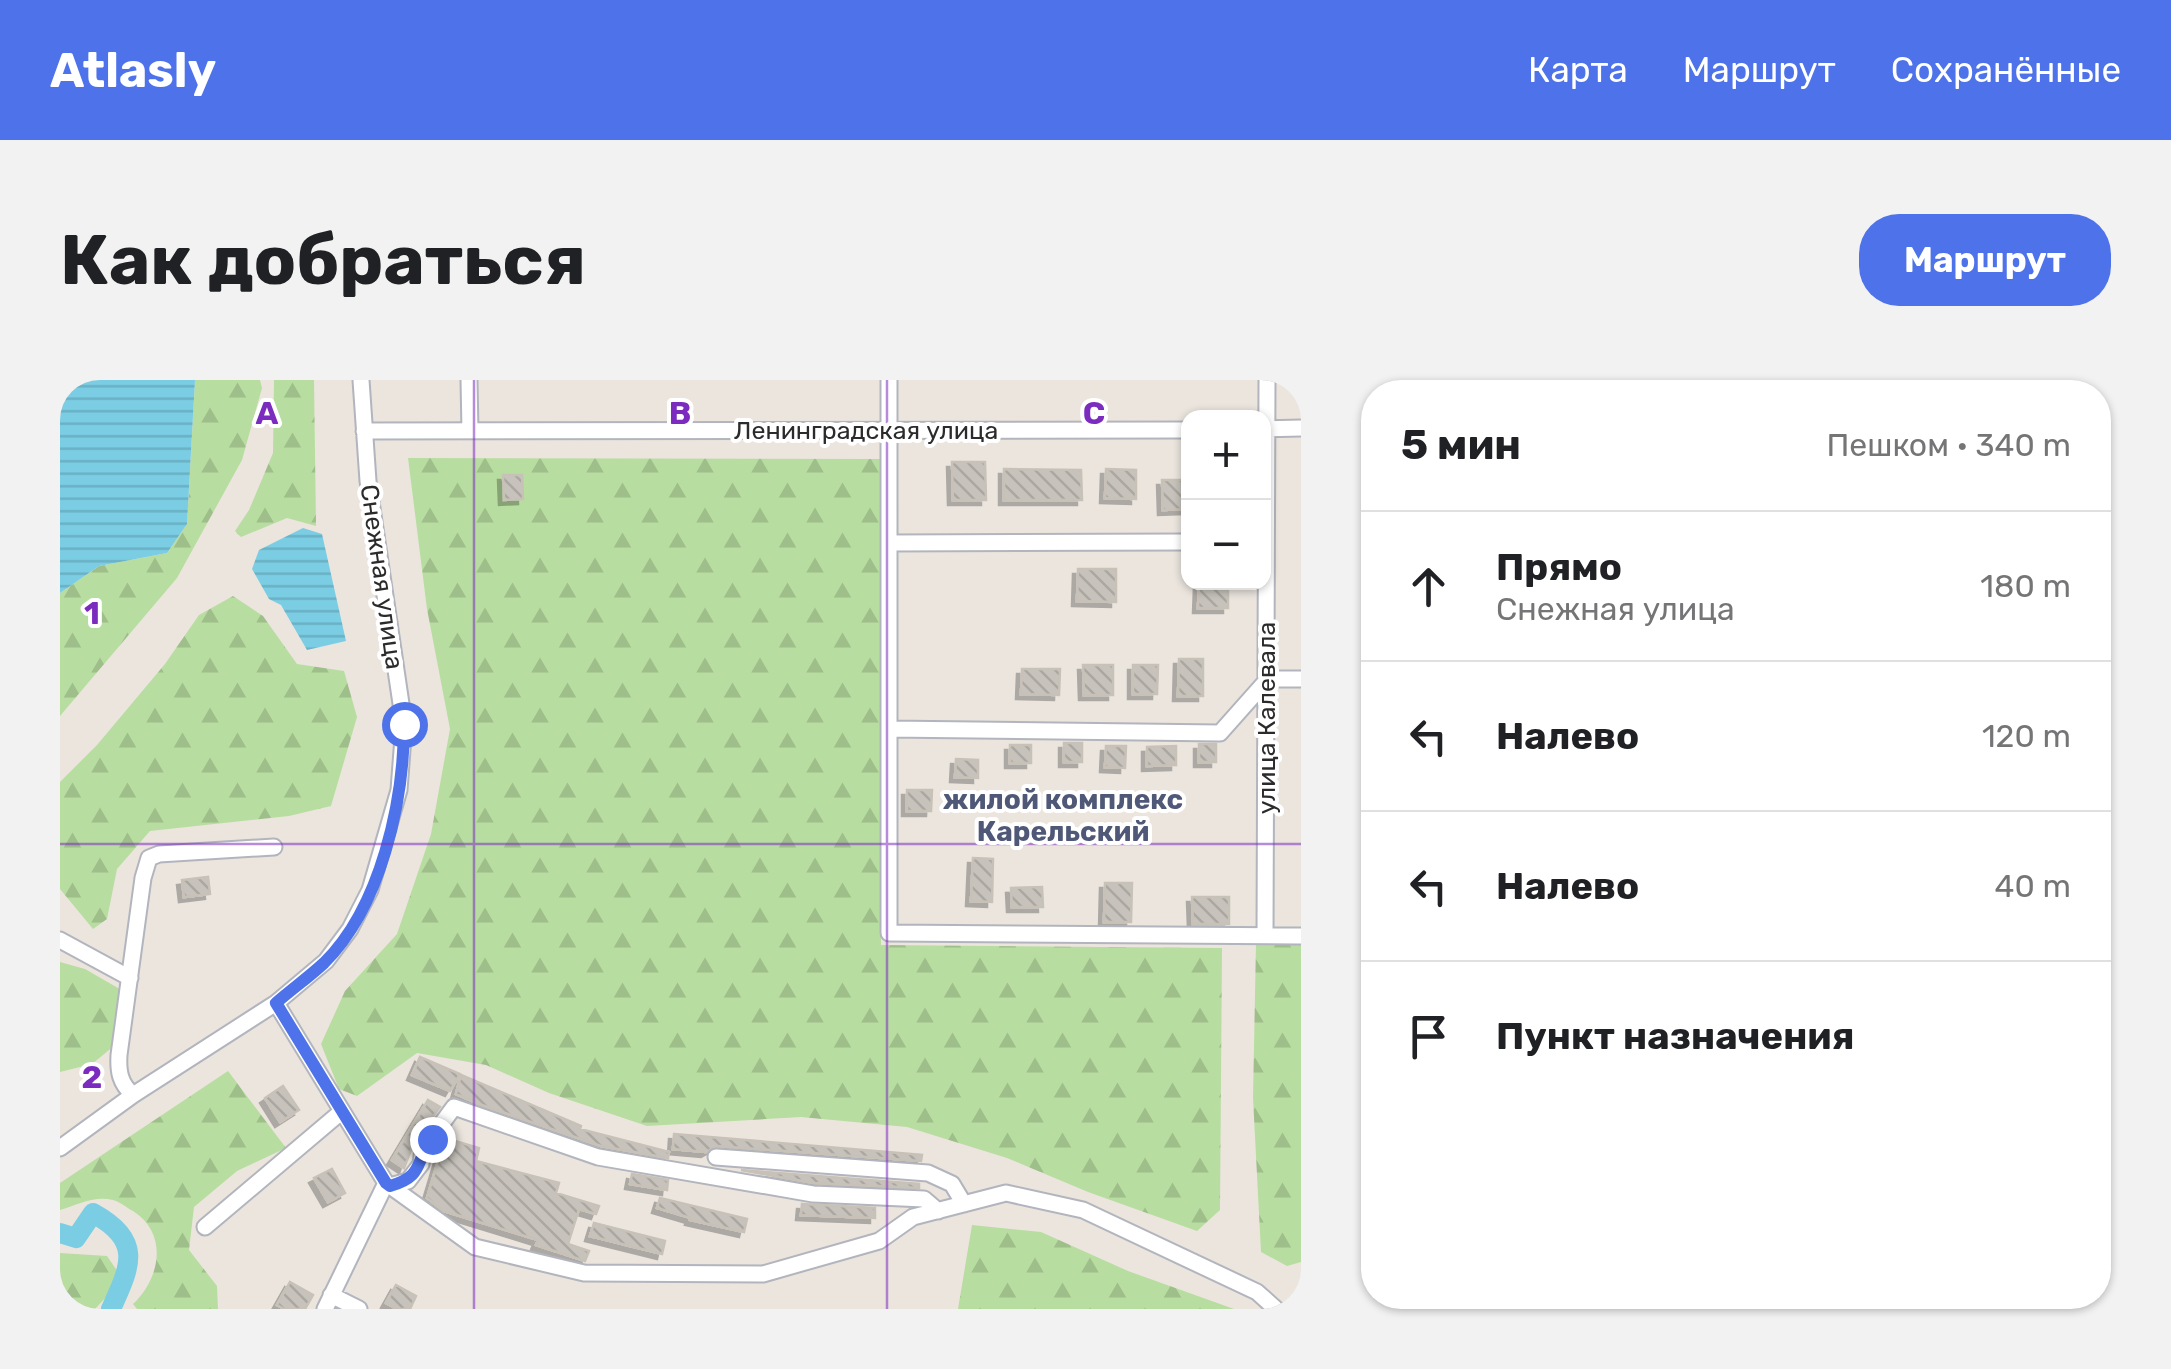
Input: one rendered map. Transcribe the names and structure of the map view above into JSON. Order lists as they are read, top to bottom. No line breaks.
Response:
{"streets":{"street":["Ленинградская улица","Снежная улица","улица Калевала"]},"crossings":[["Ленинградская улица","Снежная улица"]],"districts":["жилой комплекс Карельский"],"page":{"header":"Atlasly","nav":["Карта","Маршрут","Сохранённые"],"buttons":"Маршрут","title":"Как добраться","heading":["5 мин","Пешком · 340 m"],"map_buttons":["+","−"],"list":[["Прямо","Снежная улица","180 m"],["Налево","120 m"],["Налево","40 m"],"Пункт назначения"]},"grid":{"columns":["A","B","C"],"rows":["1","2"]}}
